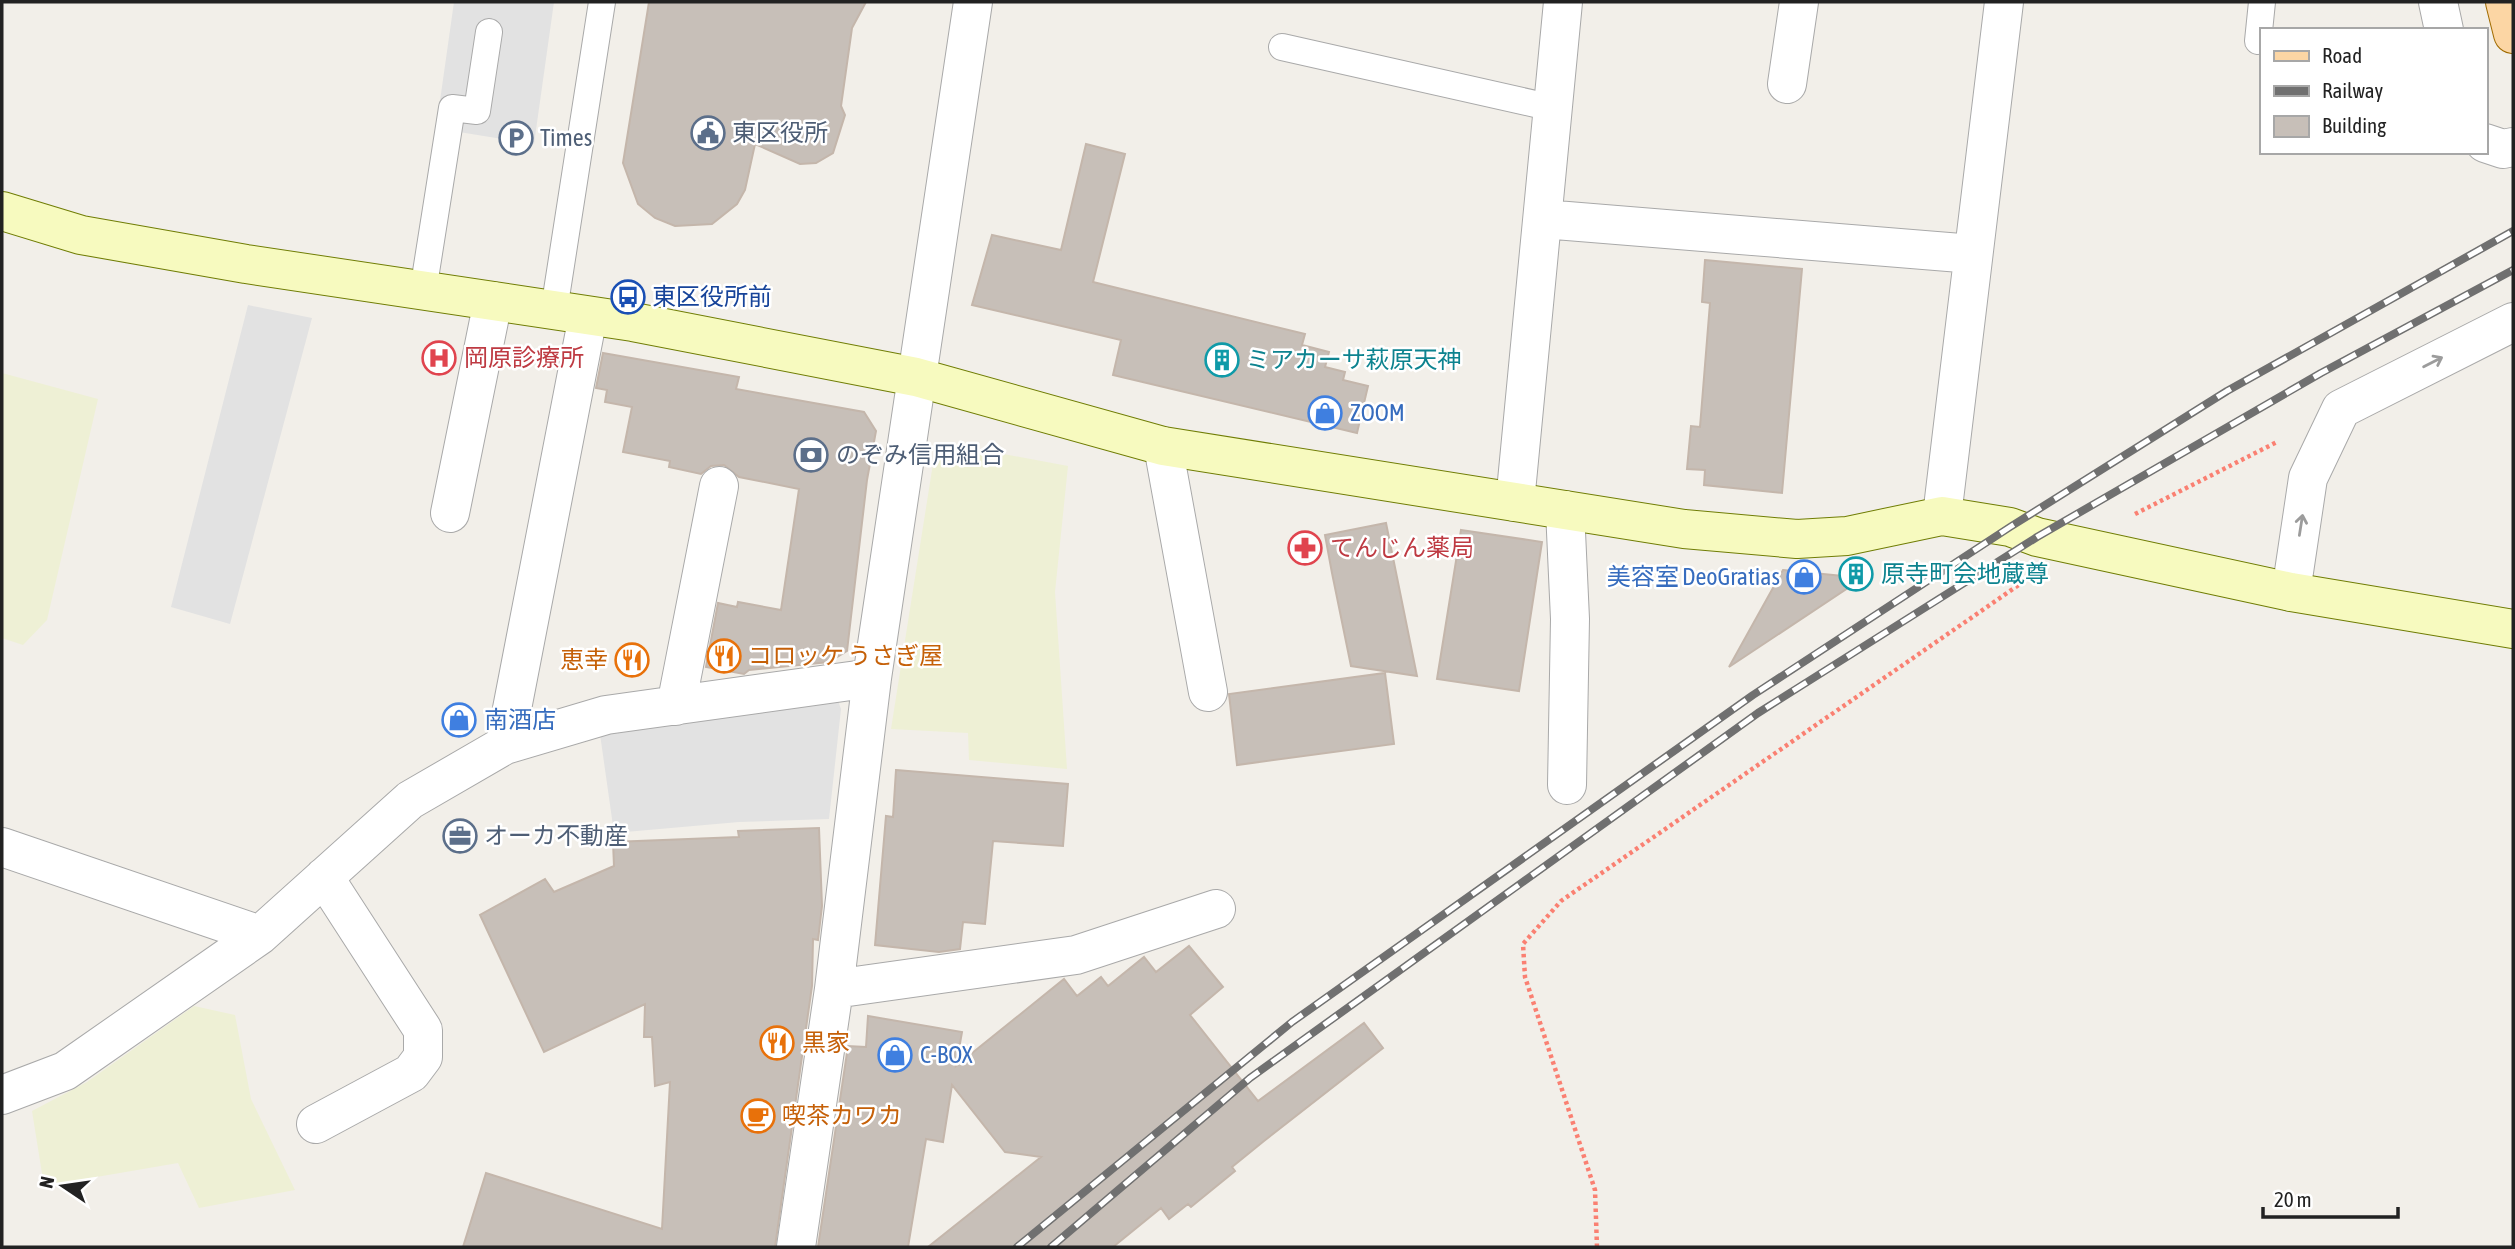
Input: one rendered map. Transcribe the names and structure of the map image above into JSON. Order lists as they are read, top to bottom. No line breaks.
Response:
{"places":{"public building":["東区役所"],"parking":["Times"],"bus stop":["東区役所前"],"hospital":["岡原診療所"],"building":["ミアカーサ萩原天神","原寺町会地蔵尊"],"shop":["ZOOM","美容室 DeoGratias","南酒店","C-BOX"],"bank":["のぞみ信用組合"],"pharmacy":["てんじん薬局"],"restaurant":["コロッケ うさぎ屋","恵幸","黒家"],"office":["オーカ不動産"],"cafe":["喫茶カワカ"]},"legend":["Road","Railway","Building"],"scale_bar":"20 m","north":"left"}
